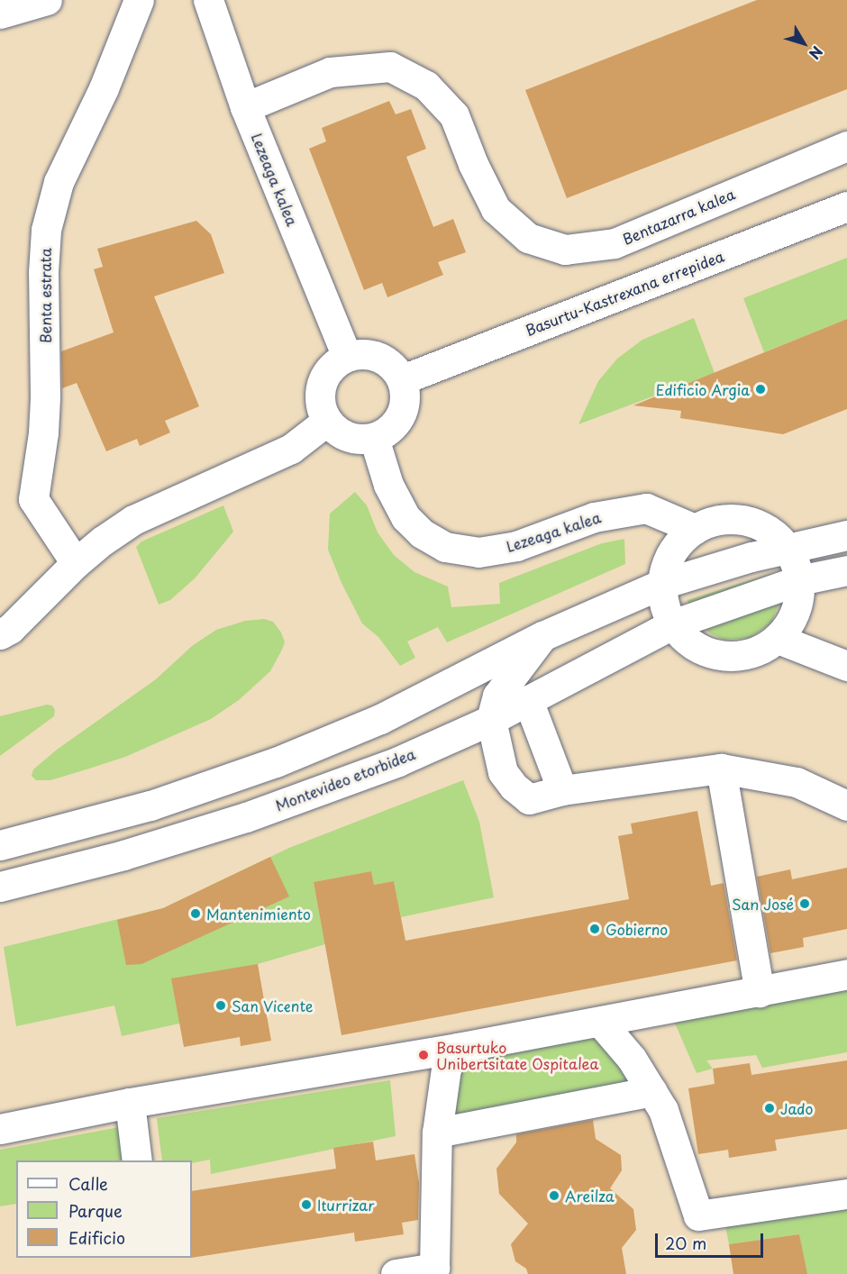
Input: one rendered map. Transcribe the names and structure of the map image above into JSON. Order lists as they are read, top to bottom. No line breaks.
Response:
{"streets":{"main road":["Lezeaga kalea","Bentazarra kalea","Basurtu-Kastrexana errepidea","Benta estrata","Montevideo etorbidea"]},"crossings":[["Lezeaga kalea","Bentazarra kalea"],["Lezeaga kalea","Basurtu-Kastrexana errepidea"]],"places":["Edificio Argia","San José","Mantenimiento","Gobierno","San Vicente","Basurtuko Unibertsitate Ospitalea","Jado","Areilza","Iturrizar"],"legend":["Calle","Parque","Edificio"],"scale_bar":"20 m","north":"bottom right"}
